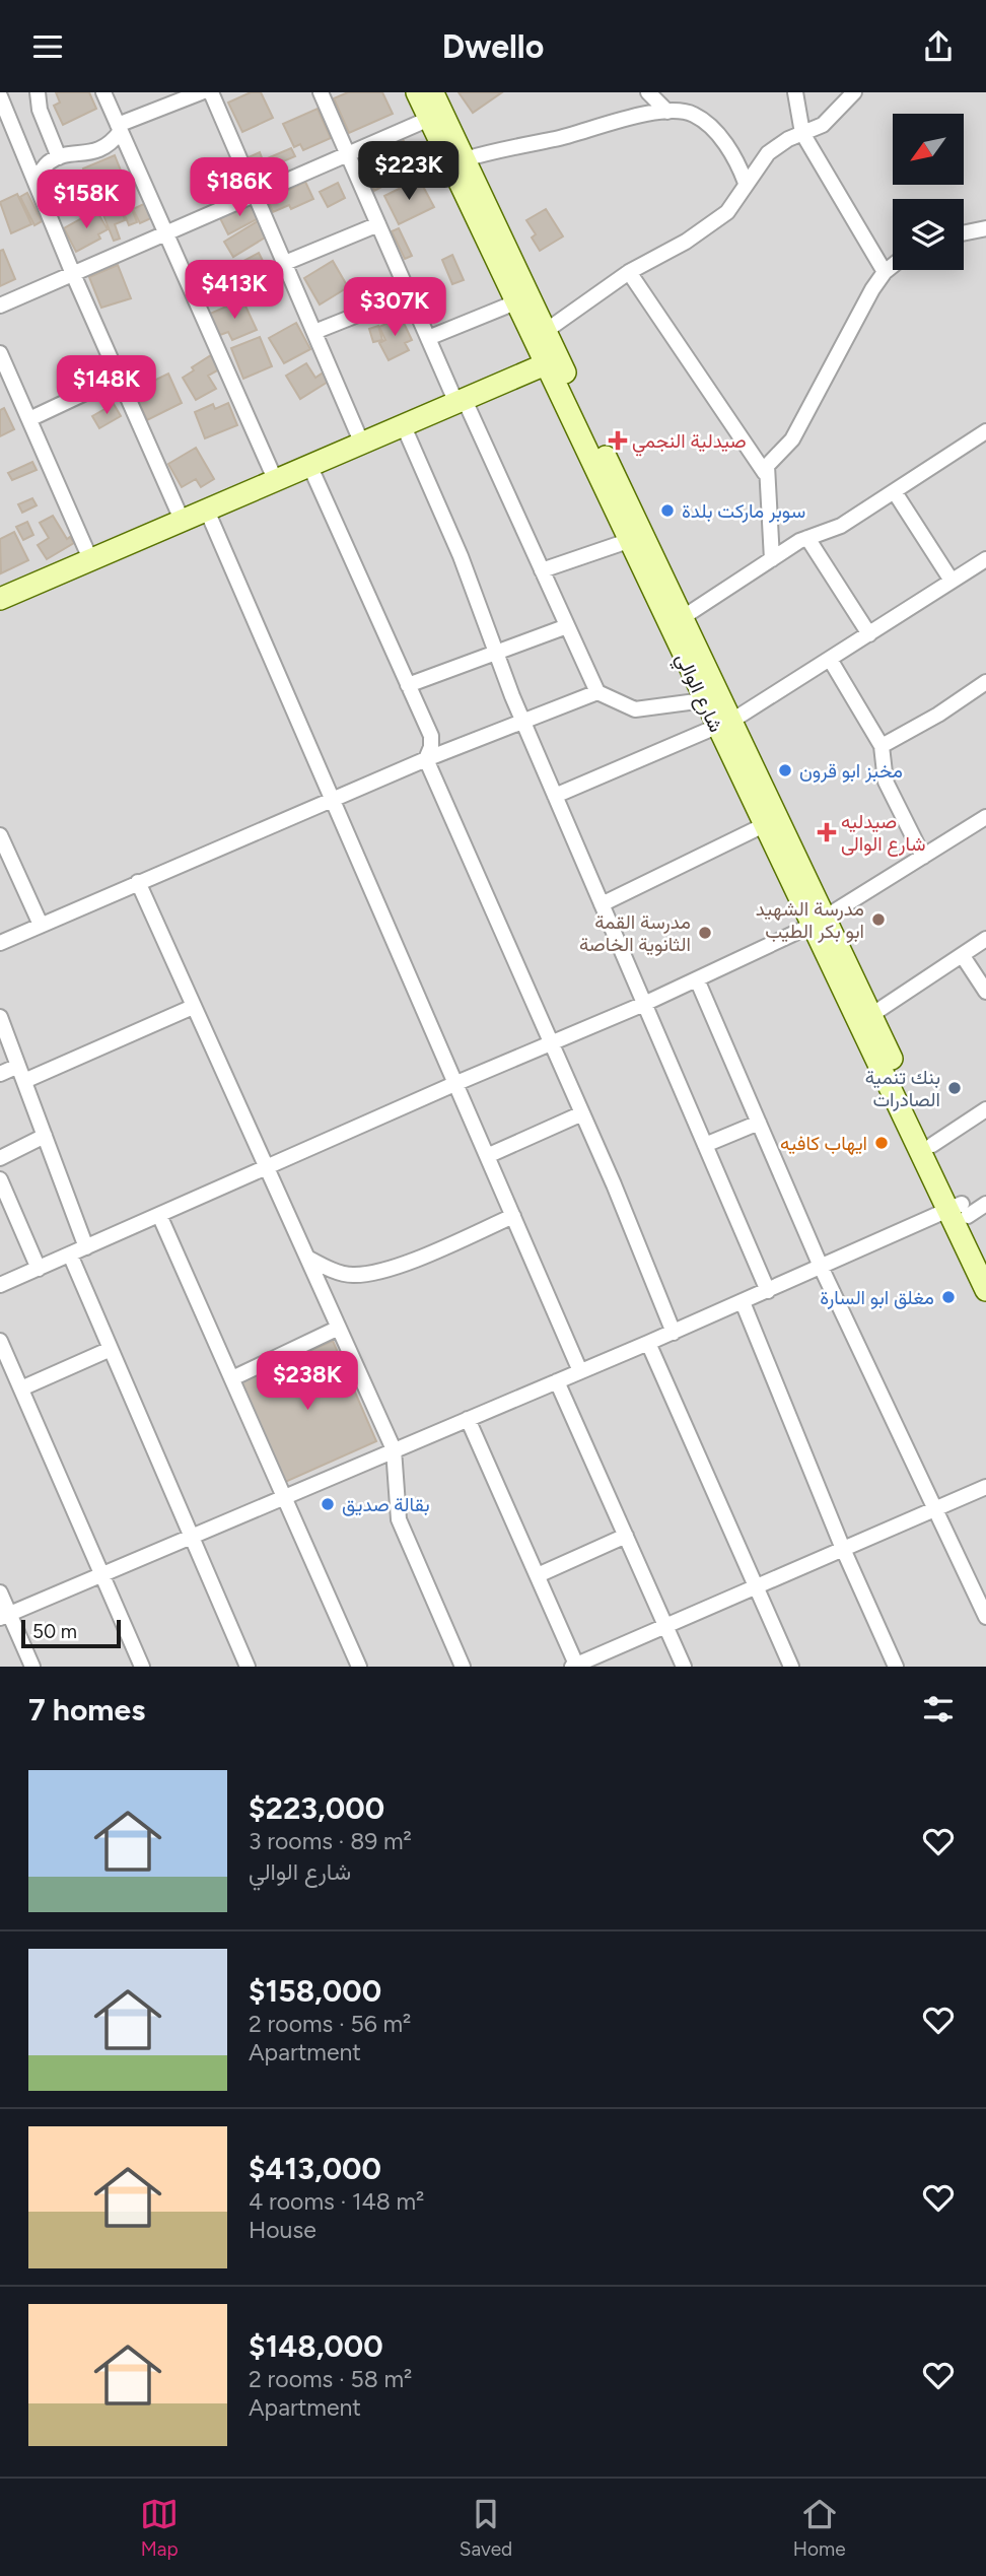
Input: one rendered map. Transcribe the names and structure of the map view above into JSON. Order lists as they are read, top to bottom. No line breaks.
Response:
{"streets":{"street":["شارع الوالي"]},"places":{"health":["صيدلية النجمي","صيدليه شارع الوالى"],"other":["سوبر ماركت بلدة","مخبز ابو قرون","مدرسة الشهيد ابو بكر الطيب","مدرسة القمة الثانوية الخاصة","بنك تنمية الصادرات","ايهاب كافيه","مغلق ابو السارة","بقالة صديق"]},"scale_bar":"50 m","north":"bottom left","page":{"header":"Dwello","price":["$223K","$186K","$158K","$413K","$307K","$148K","$238K"],"scale":"50 m","heading":"7 homes","list":[{"name":"$223,000","note":"3 rooms · 89 m² · شارع الوالي"},{"name":"$158,000","note":"2 rooms · 56 m² · Apartment"},{"name":"$413,000","note":"4 rooms · 148 m² · House"},{"name":"$148,000","note":"2 rooms · 58 m² · Apartment"}],"tabs":["Map","Saved","Home"]}}
